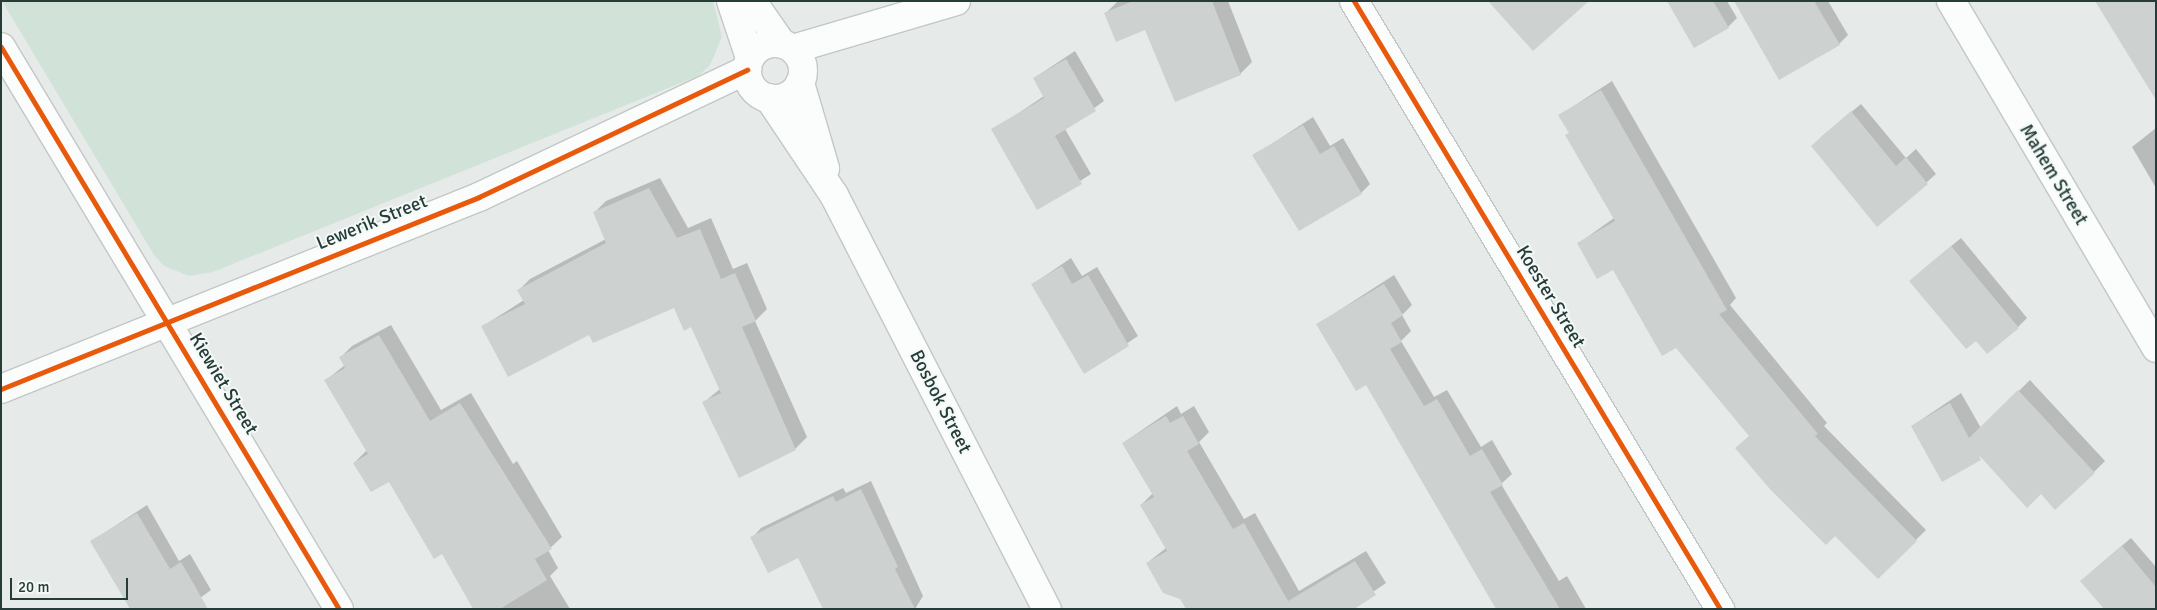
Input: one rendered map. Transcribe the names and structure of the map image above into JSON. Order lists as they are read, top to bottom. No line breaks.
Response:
{"streets":{"street":["Mahem Street","Lewerik Street","Koester Street","Kiewiet Street","Bosbok Street"]},"crossings":[["Lewerik Street","Kiewiet Street"],["Lewerik Street","Bosbok Street"]],"scale_bar":"20 m"}
